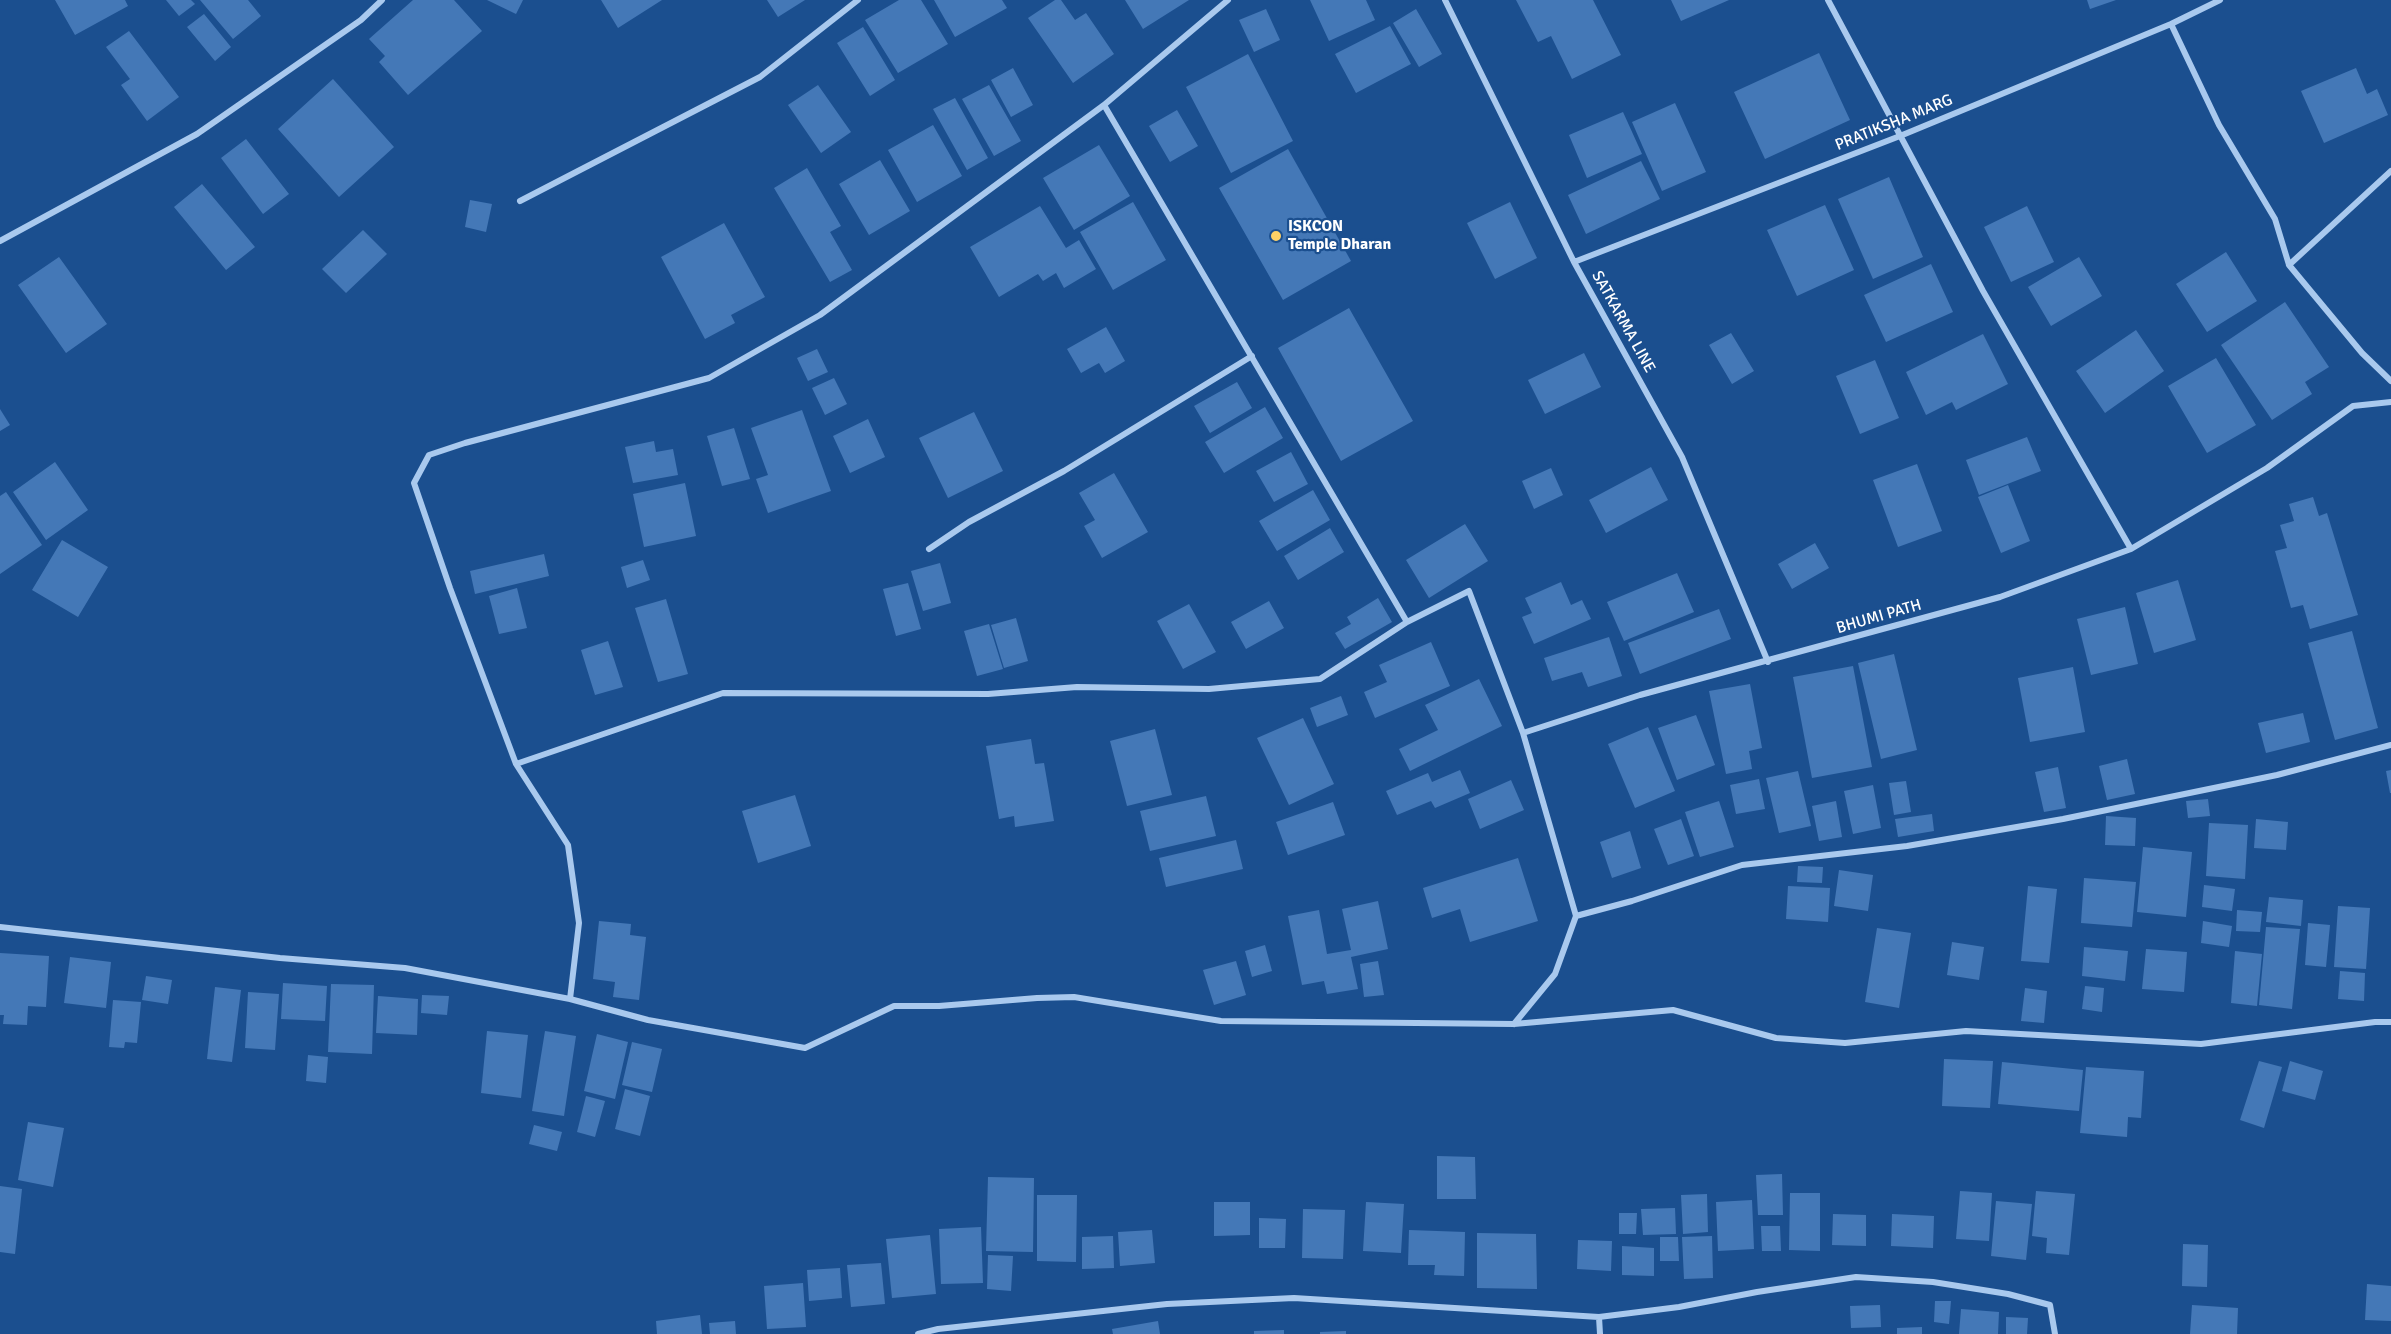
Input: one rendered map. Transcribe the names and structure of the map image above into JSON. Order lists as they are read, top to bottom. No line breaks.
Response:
{"streets":{"street":["PRATIKSHA MARG","SATKARMA LINE","BHUMI PATH"]},"crossings":[["PRATIKSHA MARG","SATKARMA LINE"],["SATKARMA LINE","BHUMI PATH"]],"places":["ISKCON Temple Dharan"]}
